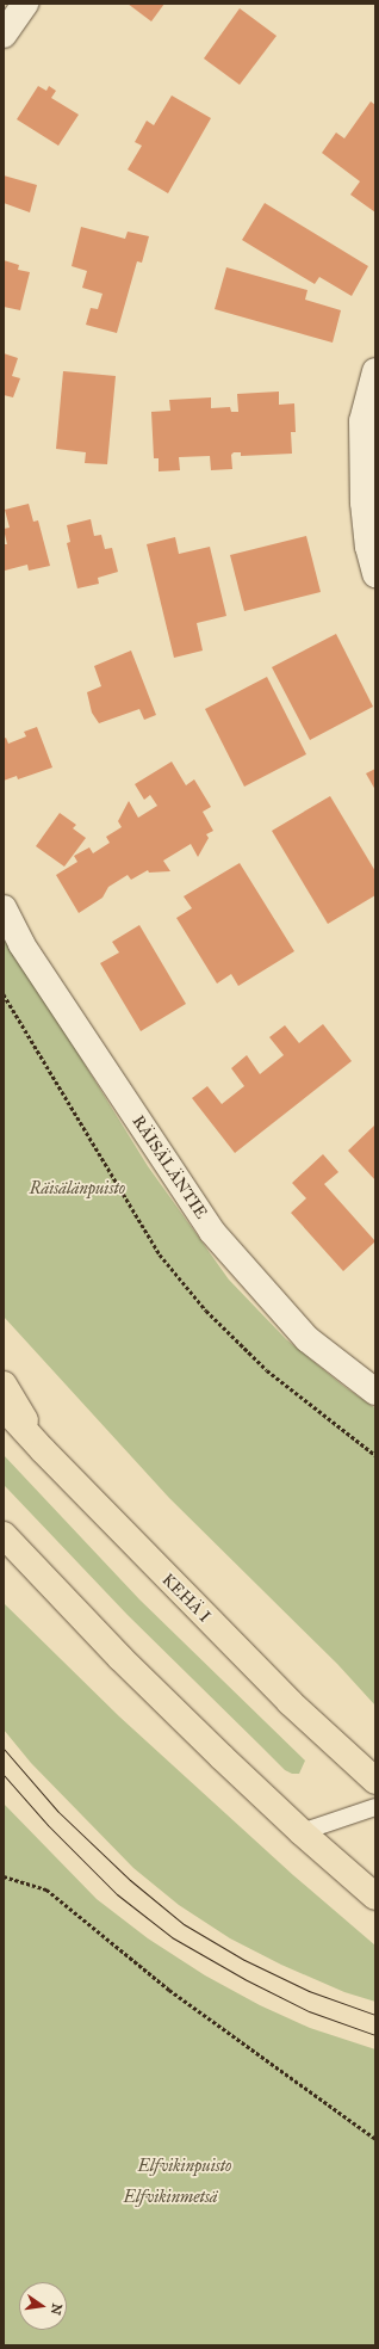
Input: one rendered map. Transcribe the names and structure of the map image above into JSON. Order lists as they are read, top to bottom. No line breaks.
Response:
{"streets":{"highway":["KEHÄ I"],"street":["RÄISÄLÄNTIE"]},"parks":["Räisälänpuisto","Elfvikinpuisto","Elfvikinmetsä"],"north":"right"}
